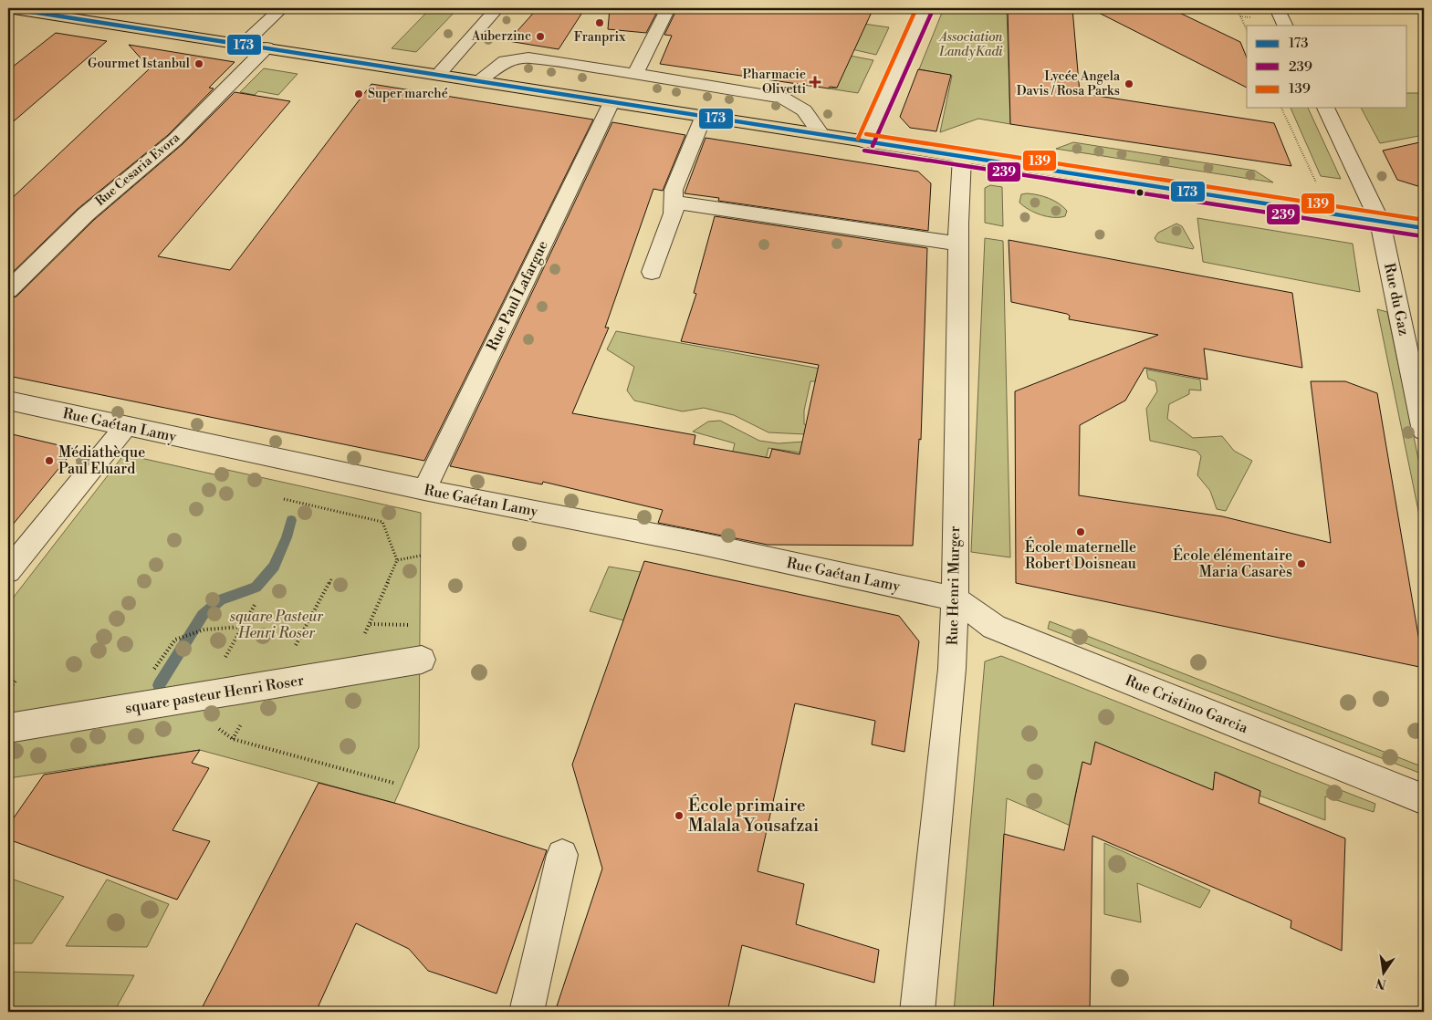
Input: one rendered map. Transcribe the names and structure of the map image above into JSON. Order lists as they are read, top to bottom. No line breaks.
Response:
{"streets":{"street":["Rue Cesaria Evora","Rue Paul Lafargue","Rue du Gaz","Rue Gaétan Lamy","Rue Henri Murger","square pasteur Henri Roser","Rue Cristino Garcia"]},"crossings":[["Rue Paul Lafargue","Rue Gaétan Lamy"],["Rue Gaétan Lamy","Rue Henri Murger"],["Rue Gaétan Lamy","Rue Cristino Garcia"],["Rue Henri Murger","Rue Cristino Garcia"]],"parks":["Association LandyKadi","square Pasteur Henri Roser"],"places":{"other":["Franprix","Auberzinc","Gourmet Istanbul","Lycée Angela Davis / Rosa Parks","Super marché","Médiathèque Paul Eluard","École maternelle Robert Doisneau","École élémentaire Maria Casarès","École primaire Malala Yousafzai"],"health":["Pharmacie Olivetti"]},"lines":["transit line 173","transit line 139","transit line 239"],"legend":["173","239","139"],"north":"bottom"}
